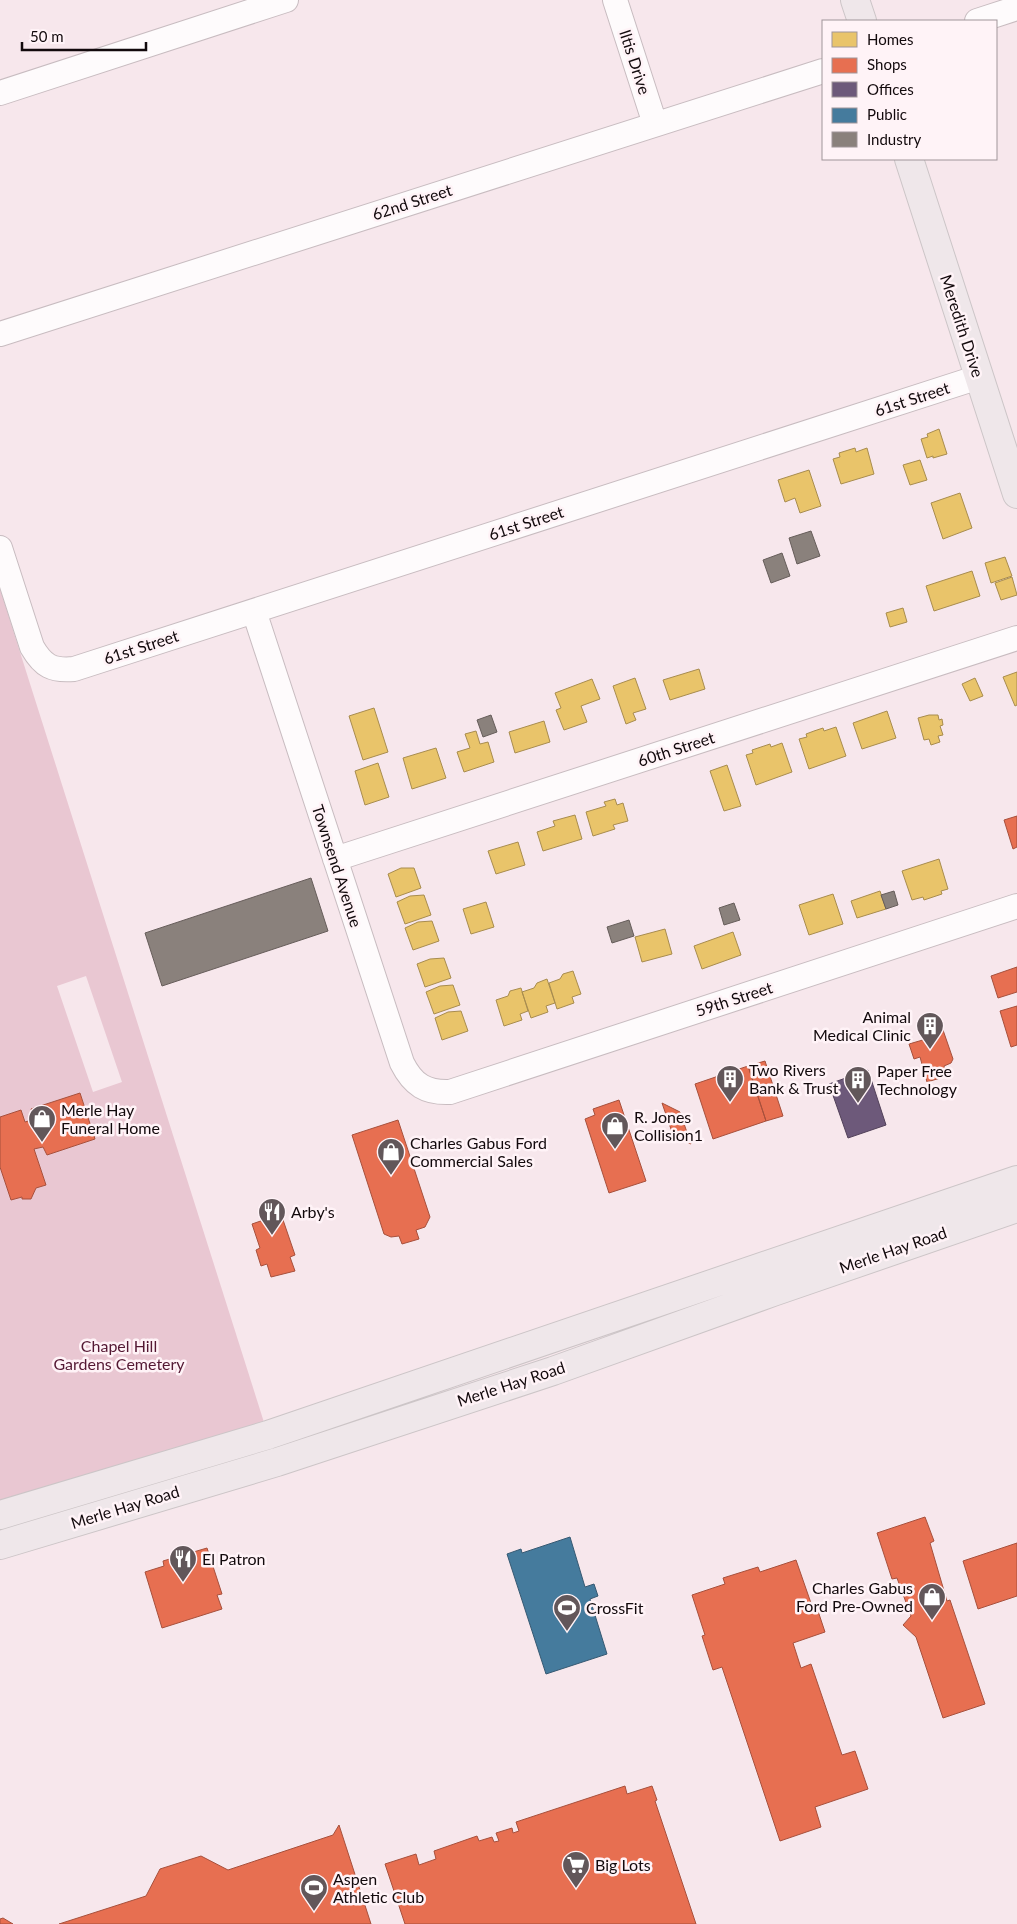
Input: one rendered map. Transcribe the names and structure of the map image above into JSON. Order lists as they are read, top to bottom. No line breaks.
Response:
{"streets":{"main road":["Meredith Drive","Merle Hay Road"],"street":["Iltis Drive","62nd Street","61st Street","60th Street","Townsend Avenue","59th Street"]},"crossings":[["Iltis Drive","62nd Street"],["Meredith Drive","61st Street"],["61st Street","Townsend Avenue"],["60th Street","Townsend Avenue"],["Townsend Avenue","59th Street"]],"parks":["Chapel Hill Gardens Cemetery"],"places":{"building":["Animal Medical Clinic","Two Rivers Bank & Trust","Paper Free Technology"],"shop":["Merle Hay Funeral Home","R. Jones Collision1","Charles Gabus Ford Commercial Sales","Charles Gabus Ford Pre-Owned"],"restaurant":["Arby's","El Patron"],"sports":["CrossFit","Aspen Athletic Club"],"supermarket":["Big Lots"]},"legend":["Homes","Shops","Offices","Public","Industry"],"scale_bar":"50 m"}
